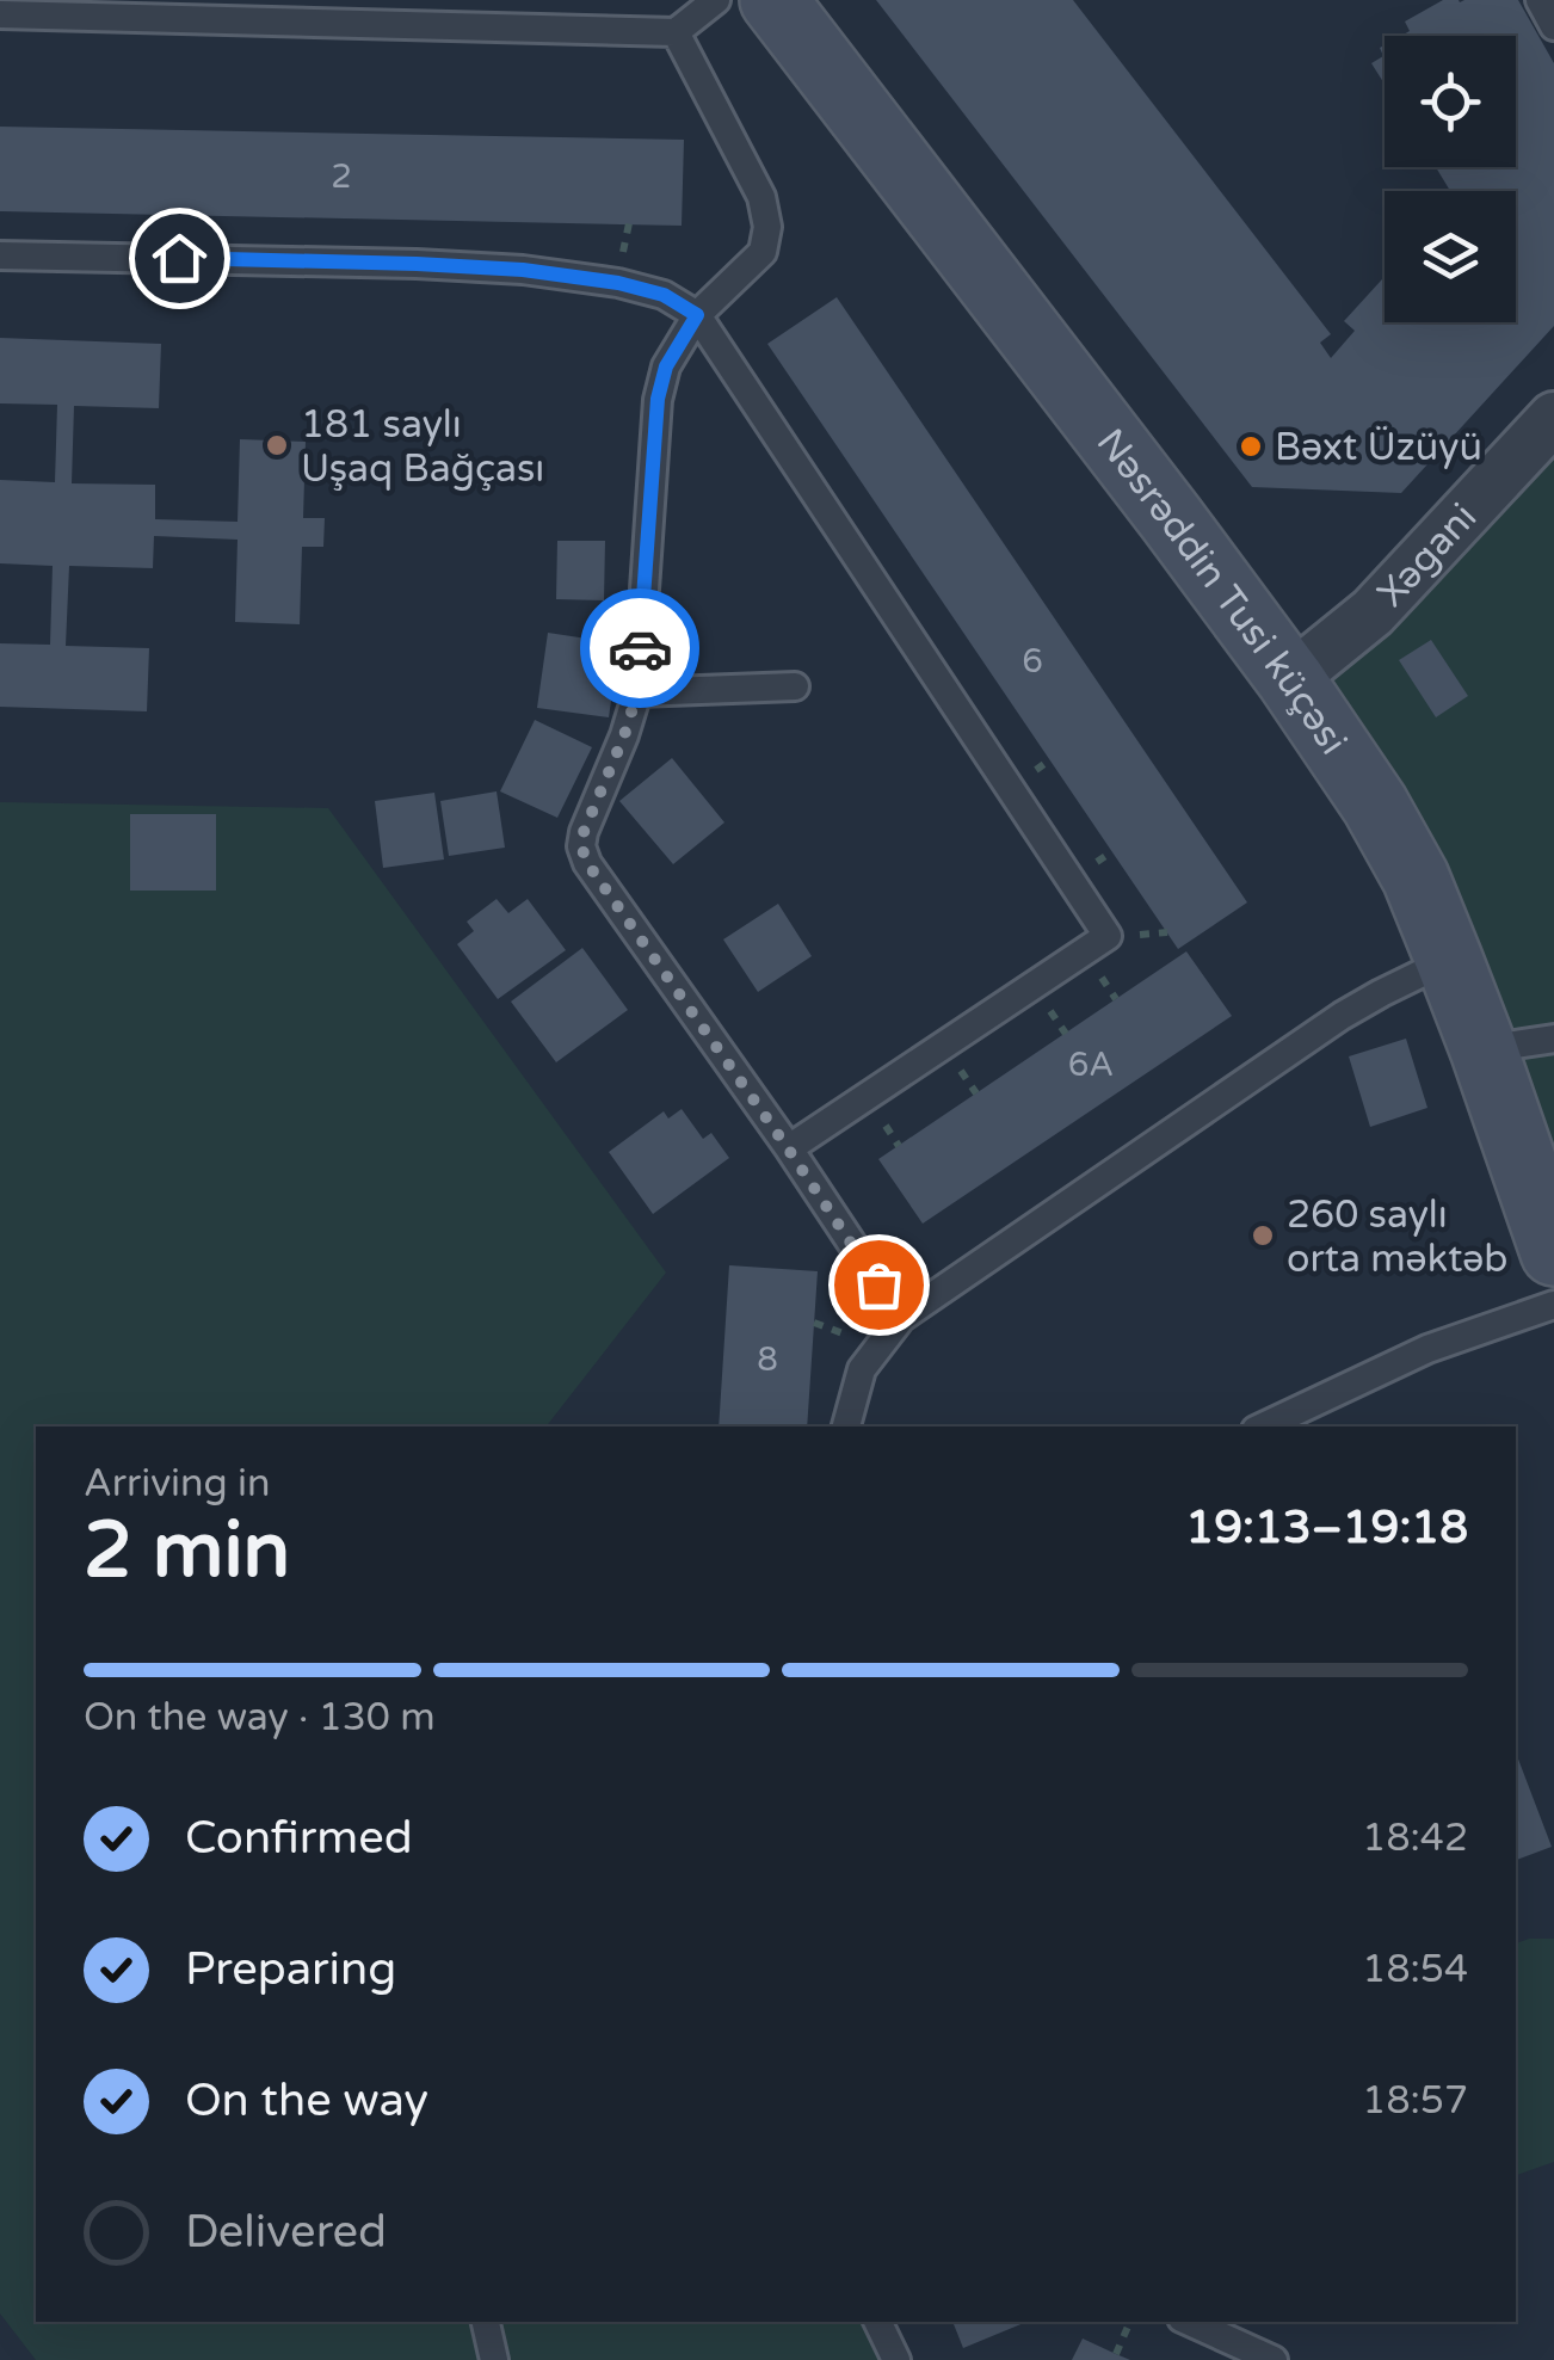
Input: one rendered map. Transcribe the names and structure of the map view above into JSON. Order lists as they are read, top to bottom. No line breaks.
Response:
{"streets":{"main road":["Nəsrəddin Tusi küçəsi"],"street":["Xəgani"]},"crossings":[["Xəgani","Nəsrəddin Tusi küçəsi"]],"places":["181 saylı Uşaq Bağçası","Bəxt Üzüyü","260 saylı orta məktəb"],"house_numbers":["2","6","6A","8"],"page":{"heading":["2 min","Arriving in","19:13–19:18"],"bar":"On the way · 130 m","list":[["Confirmed","18:42"],["Preparing","18:54"],["On the way","18:57"],"Delivered"]}}
